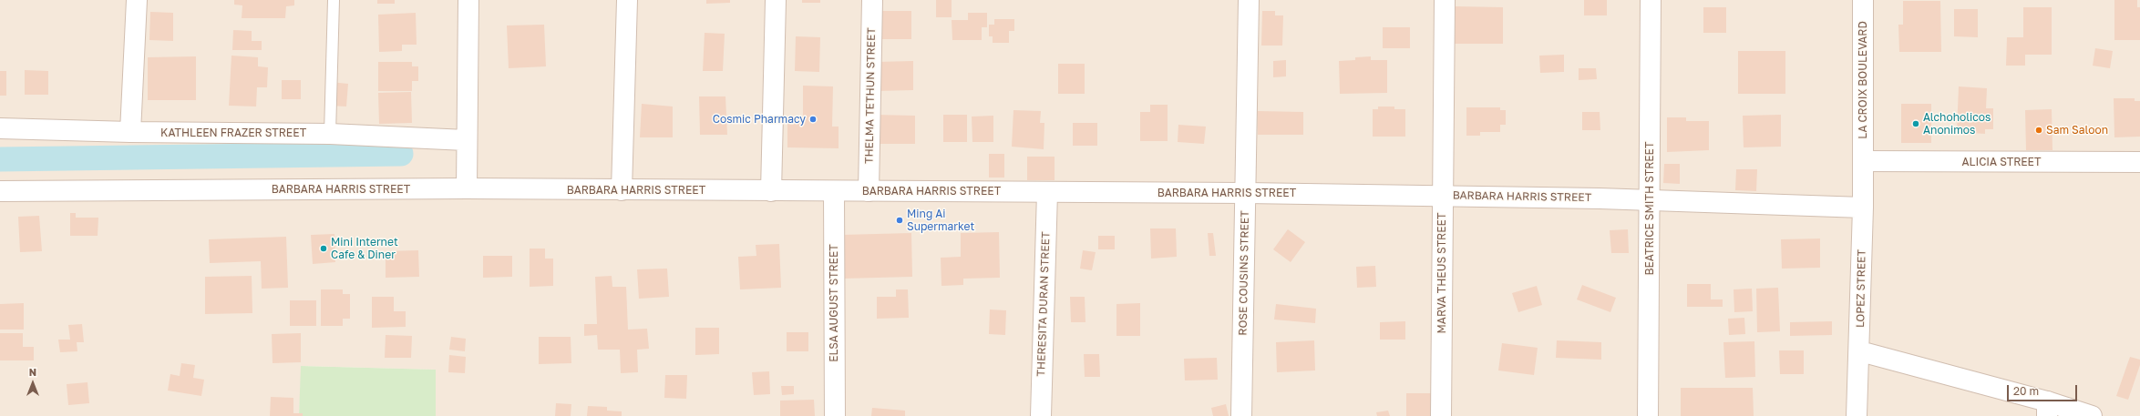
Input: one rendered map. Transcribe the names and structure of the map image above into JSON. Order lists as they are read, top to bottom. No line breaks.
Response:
{"streets":{"street":["LA CROIX BOULEVARD","THELMA TETHUN STREET","KATHLEEN FRAZER STREET","ALICIA STREET","BARBARA HARRIS STREET","BEATRICE SMITH STREET","ROSE COUSINS STREET","MARVA THEUS STREET","LOPEZ STREET","ELSA AUGUST STREET","THERESITA DURAN STREET"]},"crossings":[["LA CROIX BOULEVARD","ALICIA STREET"],["LA CROIX BOULEVARD","LOPEZ STREET"],["THELMA TETHUN STREET","BARBARA HARRIS STREET"],["ALICIA STREET","LOPEZ STREET"],["BARBARA HARRIS STREET","BEATRICE SMITH STREET"],["BARBARA HARRIS STREET","ROSE COUSINS STREET"],["BARBARA HARRIS STREET","MARVA THEUS STREET"],["BARBARA HARRIS STREET","LOPEZ STREET"],["BARBARA HARRIS STREET","ELSA AUGUST STREET"],["BARBARA HARRIS STREET","THERESITA DURAN STREET"]],"places":["Cosmic Pharmacy","Alchoholicos Anonimos","Sam Saloon","Ming Ai Supermarket","Mini Internet Cafe & Diner"],"scale_bar":"20 m","north":"top"}
